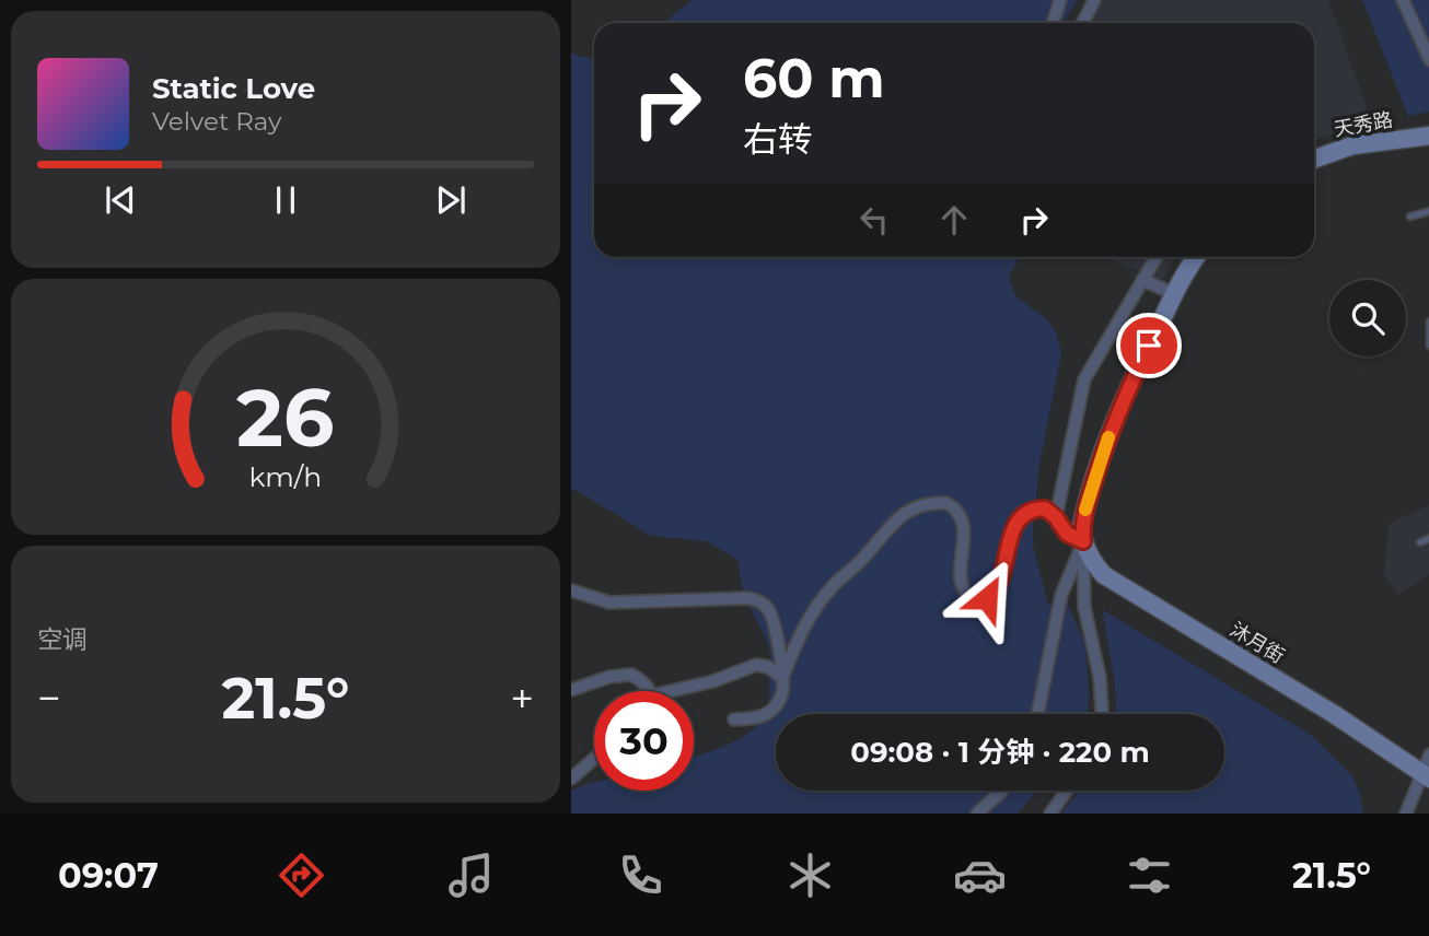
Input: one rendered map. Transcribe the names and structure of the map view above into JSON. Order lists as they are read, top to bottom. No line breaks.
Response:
{"streets":{"main road":["天秀路","沐月街"]},"page":{"turn":["60 m","右转"],"song":["Static Love","Velvet Ray"],"tile":"空调","heat":["−","21.5°","+"],"limit":"30","trip":"09:08 · 1 分钟 · 220 m","tabs":["09:07","21.5°"],"gauge":["26","km/h"]}}
